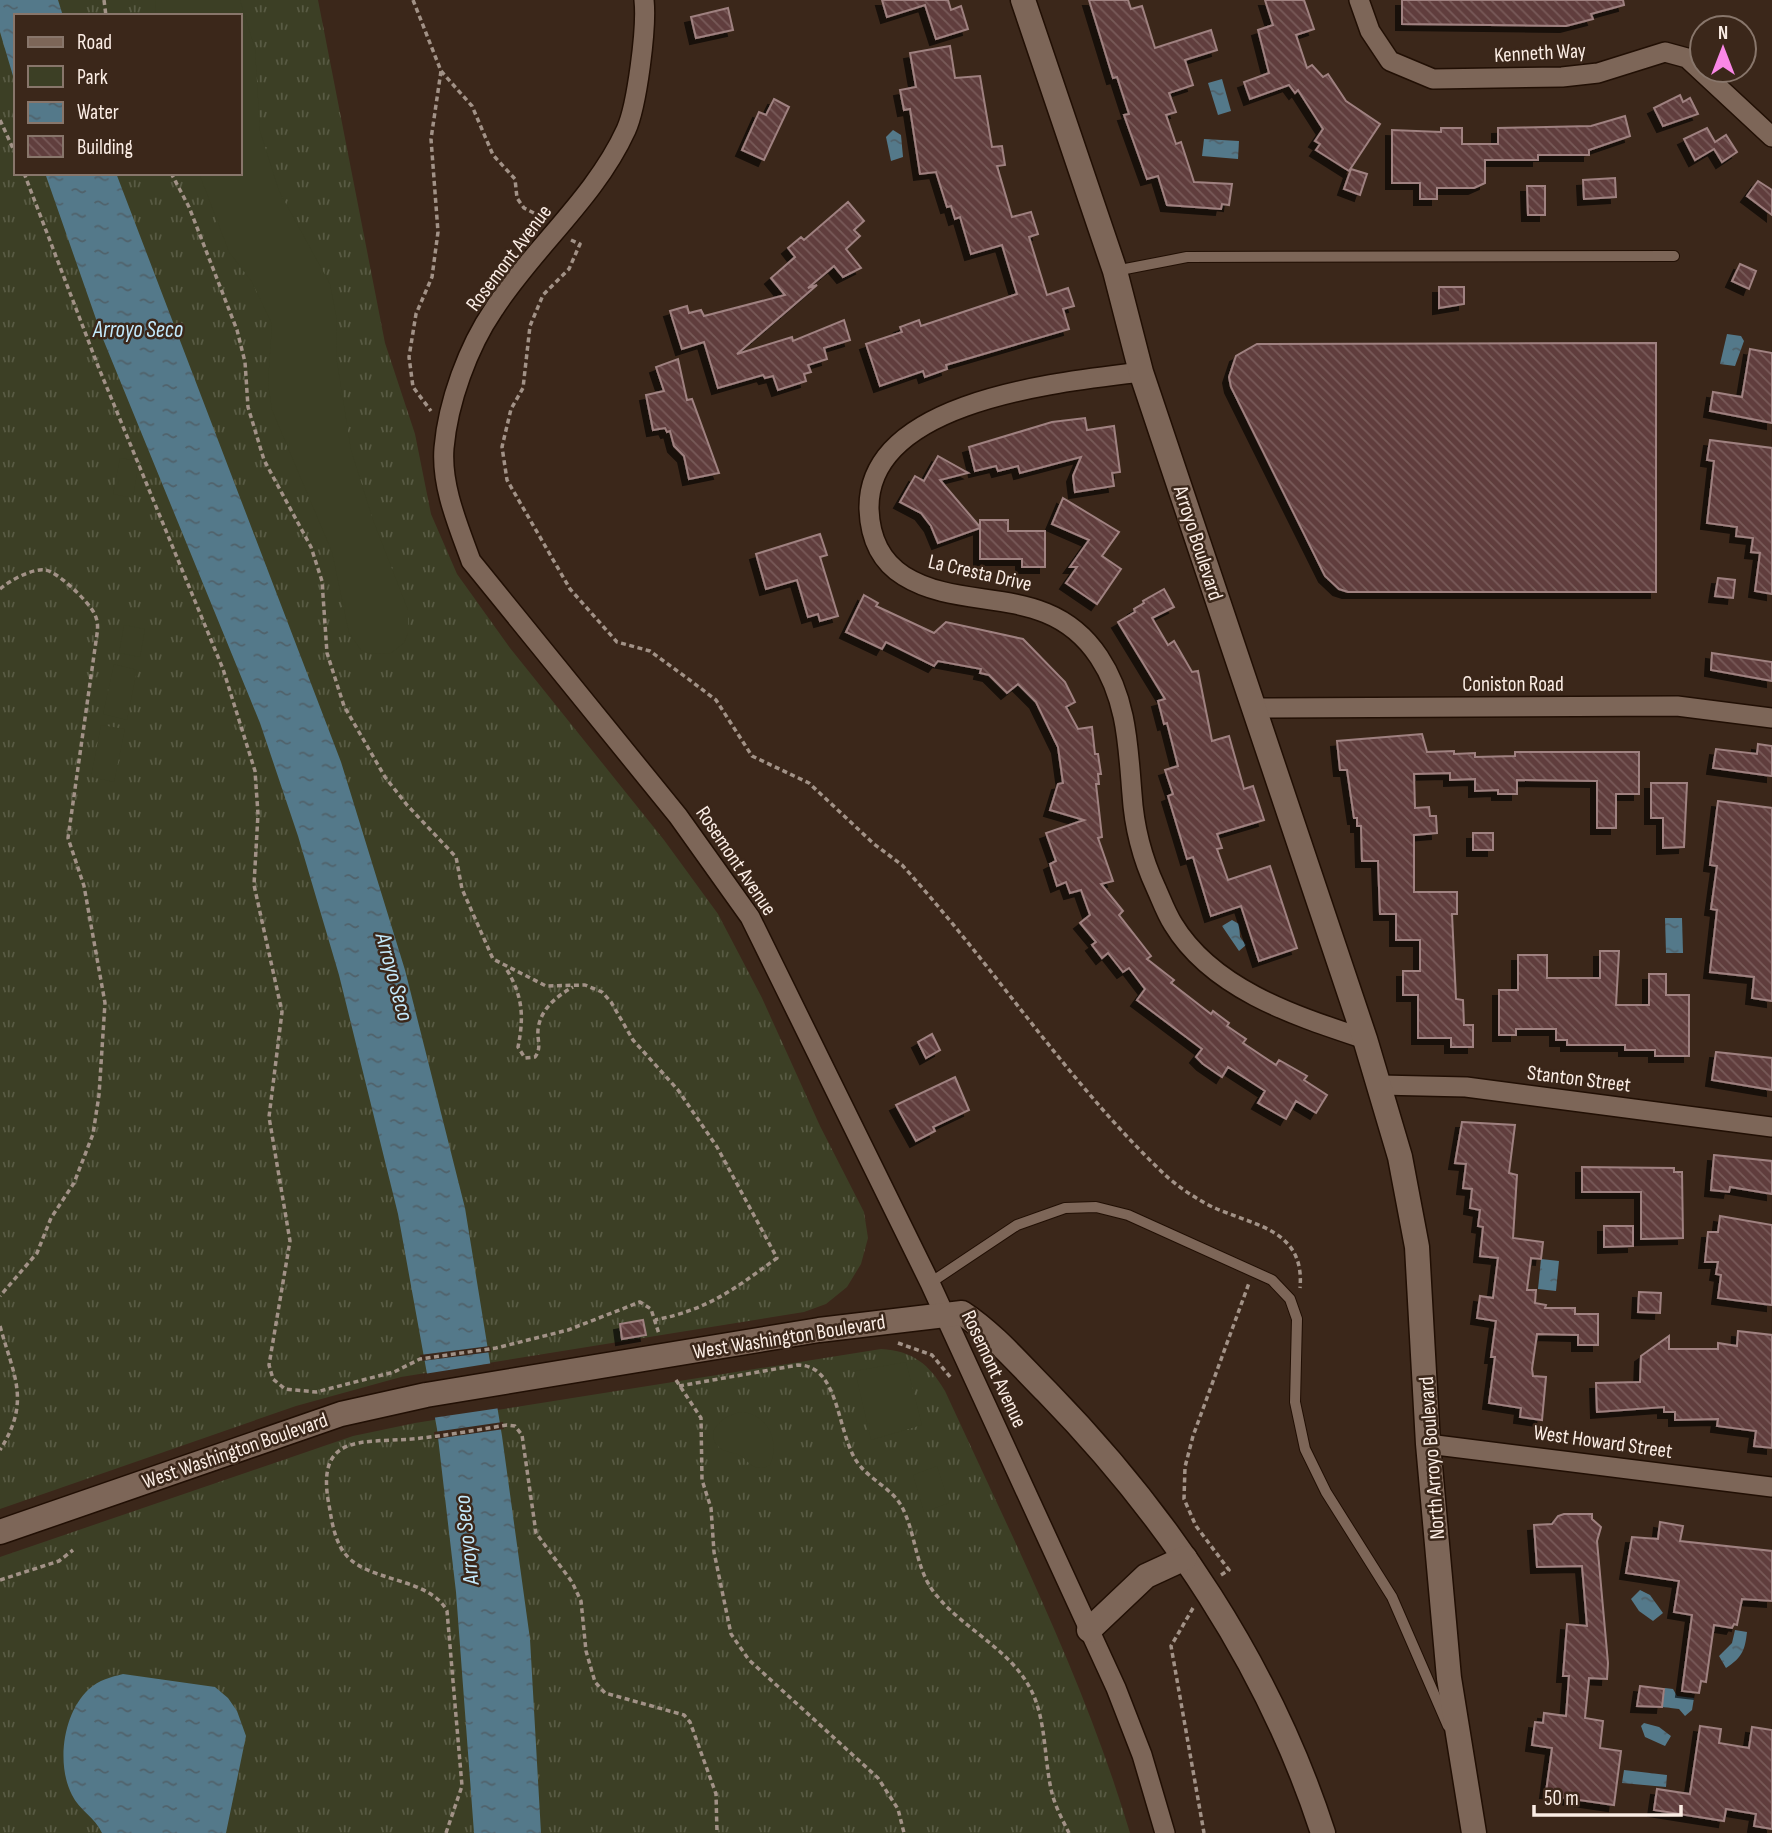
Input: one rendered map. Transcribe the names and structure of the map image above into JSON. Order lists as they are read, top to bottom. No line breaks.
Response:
{"streets":{"street":["Kenneth Way","Rosemont Avenue","Arroyo Boulevard","La Cresta Drive","Coniston Road","Stanton Street","West Washington Boulevard","West Howard Street","North Arroyo Boulevard"]},"crossings":[["Rosemont Avenue","West Washington Boulevard"],["Arroyo Boulevard","La Cresta Drive"],["Arroyo Boulevard","Coniston Road"],["Arroyo Boulevard","Stanton Street"],["Arroyo Boulevard","North Arroyo Boulevard"],["Stanton Street","North Arroyo Boulevard"],["West Howard Street","North Arroyo Boulevard"]],"water":["Arroyo Seco"],"legend":["Road","Park","Water","Building"],"scale_bar":"50 m","north":"top"}
